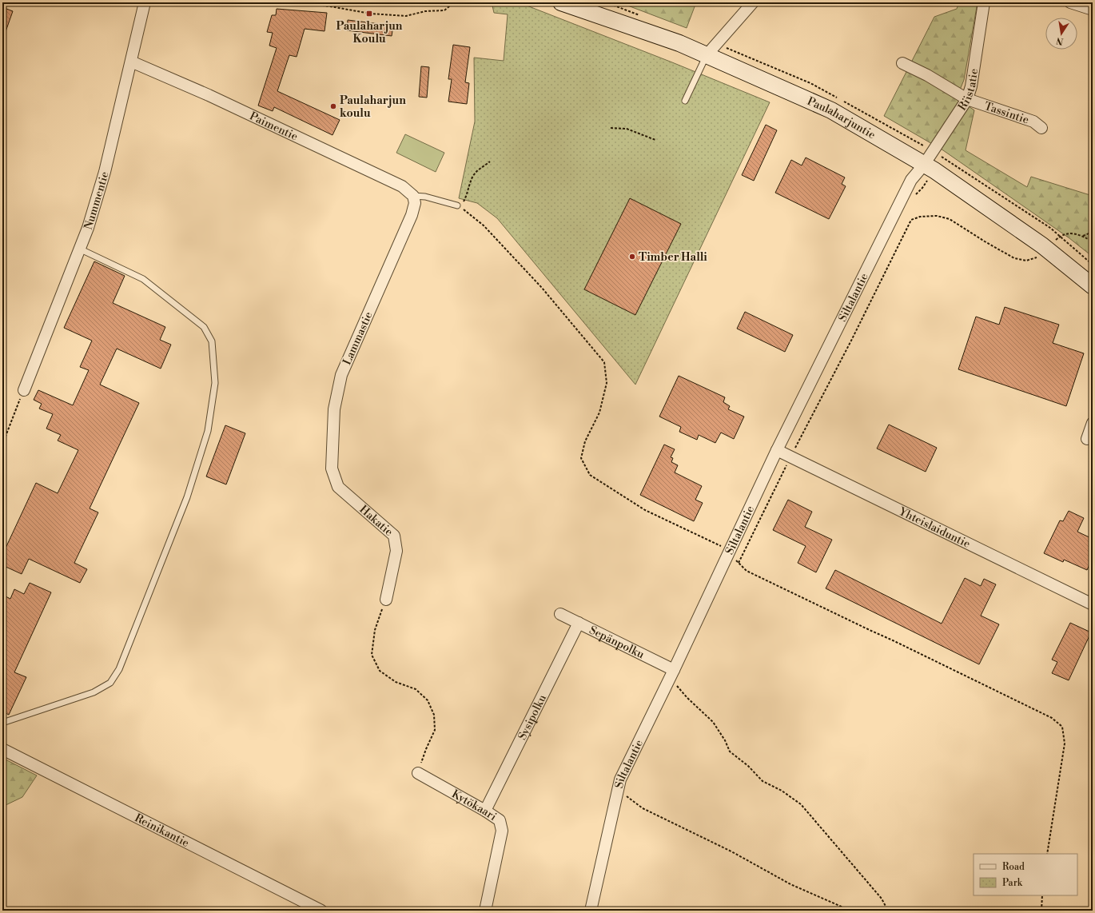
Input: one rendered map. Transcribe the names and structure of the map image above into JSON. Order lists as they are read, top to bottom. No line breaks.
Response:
{"streets":{"main road":["Paulaharjuntie"],"street":["Riistatie","Tassintie","Paimentie","Nummentie","Siltalantie","Lammastie","Hakatie","Yhteislaiduntie","Sepänpolku","Sysipolku","Kytökaari","Reinikantie"]},"crossings":[["Riistatie","Tassintie"],["Riistatie","Paulaharjuntie"],["Riistatie","Siltalantie"],["Paulaharjuntie","Siltalantie"],["Paimentie","Nummentie"],["Paimentie","Lammastie"],["Siltalantie","Yhteislaiduntie"],["Siltalantie","Sepänpolku"],["Lammastie","Hakatie"],["Sepänpolku","Sysipolku"],["Sysipolku","Kytökaari"]],"places":{"transit":["Paulaharjun Koulu"],"other":["Paulaharjun koulu","Timber Halli"]},"legend":["Road","Park"],"north":"bottom"}
